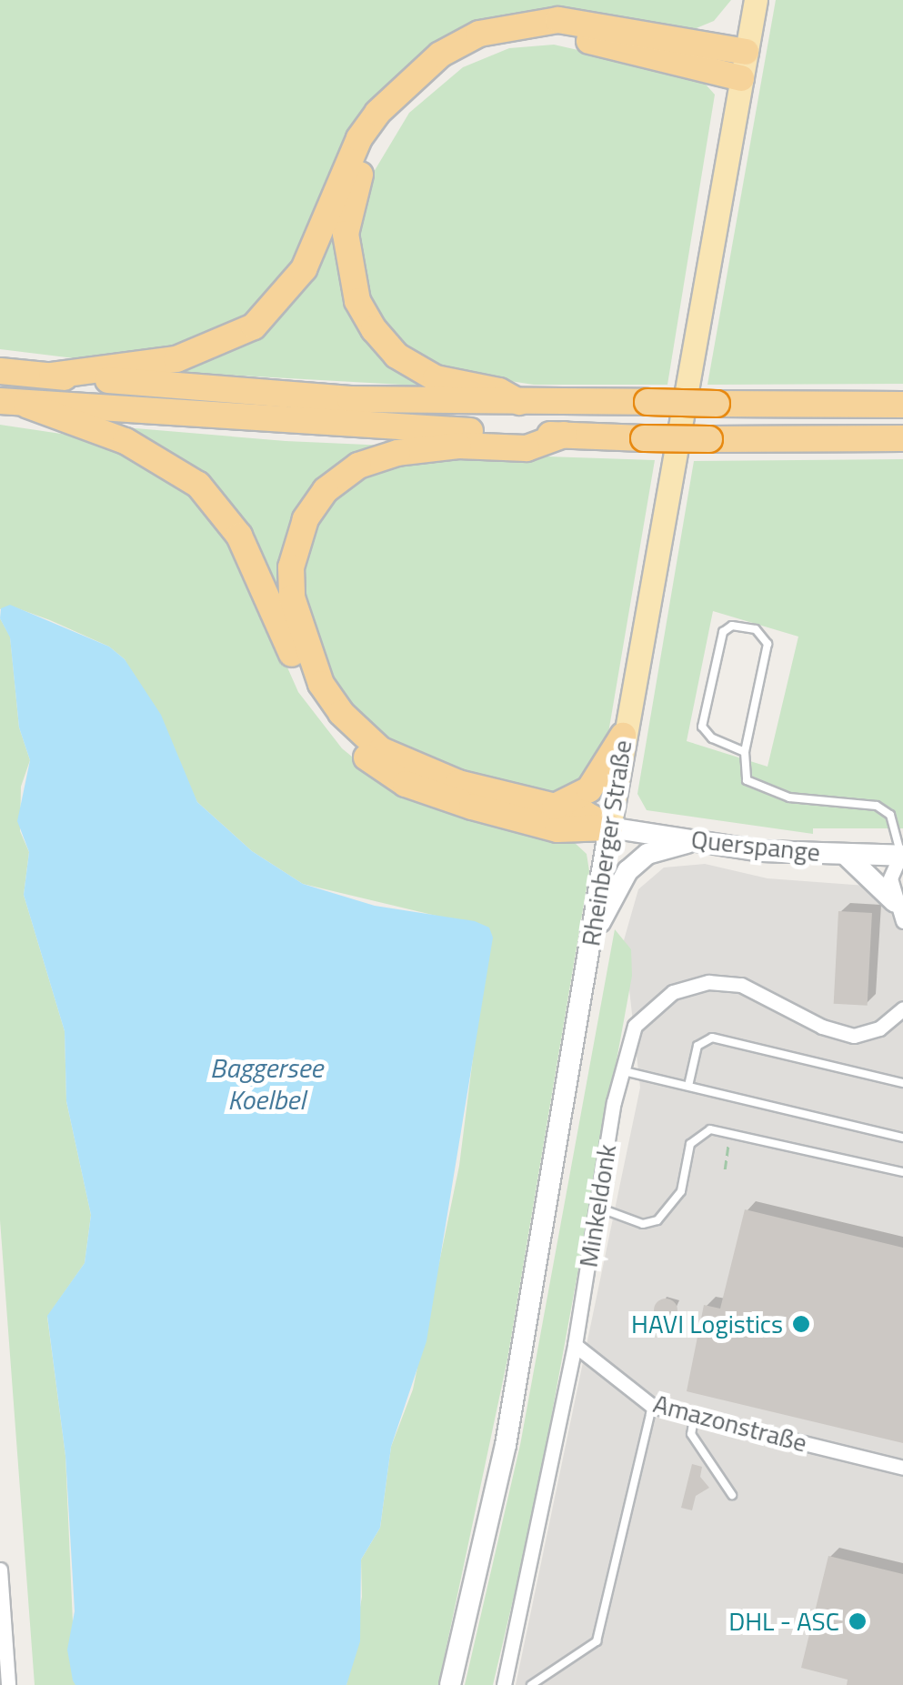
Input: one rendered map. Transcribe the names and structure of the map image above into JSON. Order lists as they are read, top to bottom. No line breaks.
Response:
{"streets":{"main road":["Rheinberger Straße","Querspange"],"street":["Minkeldonk","Amazonstraße"]},"crossings":[["Rheinberger Straße","Querspange"],["Minkeldonk","Amazonstraße"]],"water":["Baggersee Koelbel"],"places":["HAVI Logistics","DHL - ASC"]}
